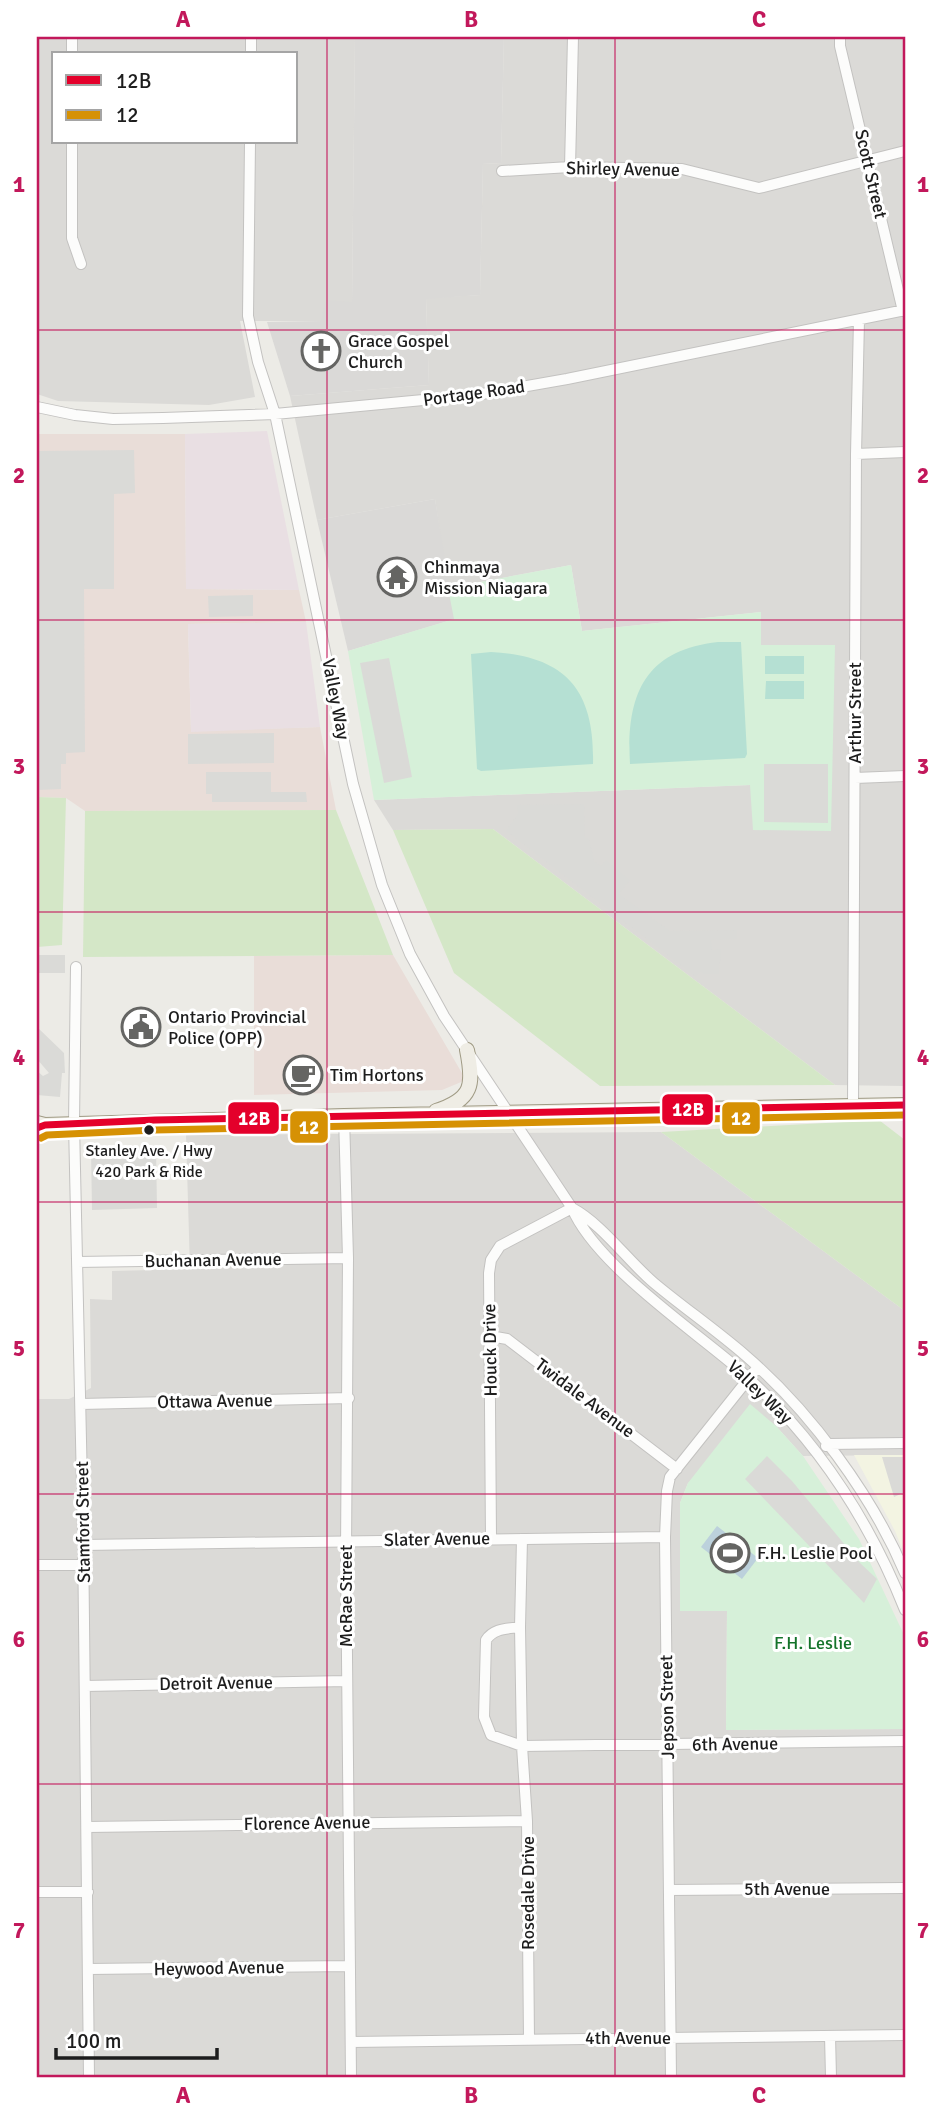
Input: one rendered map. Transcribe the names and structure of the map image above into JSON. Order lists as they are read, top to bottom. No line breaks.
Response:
{"streets":{"street":["Shirley Avenue","Scott Street","Portage Road","Valley Way","Arthur Street","Buchanan Avenue","Houck Drive","Twidale Avenue","Ottawa Avenue","Stamford Street","Slater Avenue","McRae Street","Detroit Avenue","Jepson Street","6th Avenue","Florence Avenue","5th Avenue","Rosedale Drive","Heywood Avenue","4th Avenue"]},"crossings":[["Shirley Avenue","Scott Street"],["Scott Street","Portage Road"],["Portage Road","Valley Way"],["Portage Road","Arthur Street"],["Valley Way","Houck Drive"],["Valley Way","Jepson Street"],["Buchanan Avenue","Stamford Street"],["Buchanan Avenue","McRae Street"],["Houck Drive","Twidale Avenue"],["Houck Drive","Slater Avenue"],["Twidale Avenue","Jepson Street"],["Ottawa Avenue","Stamford Street"],["Ottawa Avenue","McRae Street"],["Stamford Street","Slater Avenue"],["Stamford Street","Detroit Avenue"],["Stamford Street","Florence Avenue"],["Stamford Street","Heywood Avenue"],["Slater Avenue","McRae Street"],["Slater Avenue","Jepson Street"],["Slater Avenue","Rosedale Drive"],["McRae Street","Detroit Avenue"],["McRae Street","Florence Avenue"],["McRae Street","Heywood Avenue"],["McRae Street","4th Avenue"],["Jepson Street","6th Avenue"],["Jepson Street","5th Avenue"],["Jepson Street","4th Avenue"],["6th Avenue","Rosedale Drive"],["Florence Avenue","Rosedale Drive"],["Rosedale Drive","4th Avenue"]],"parks":["F.H. Leslie"],"places":{"church":["Grace Gospel Church"],"temple":["Chinmaya Mission Niagara"],"public building":["Ontario Provincial Police (OPP)"],"cafe":["Tim Hortons"],"other":["Stanley Ave. / Hwy 420 Park & Ride"],"sports":["F.H. Leslie Pool"]},"lines":["transit line 12B","transit line 12"],"legend":["12B","12"],"scale_bar":"100 m","grid":{"columns":["A","B","C"],"rows":["1","2","3","4","5","6","7"]}}
